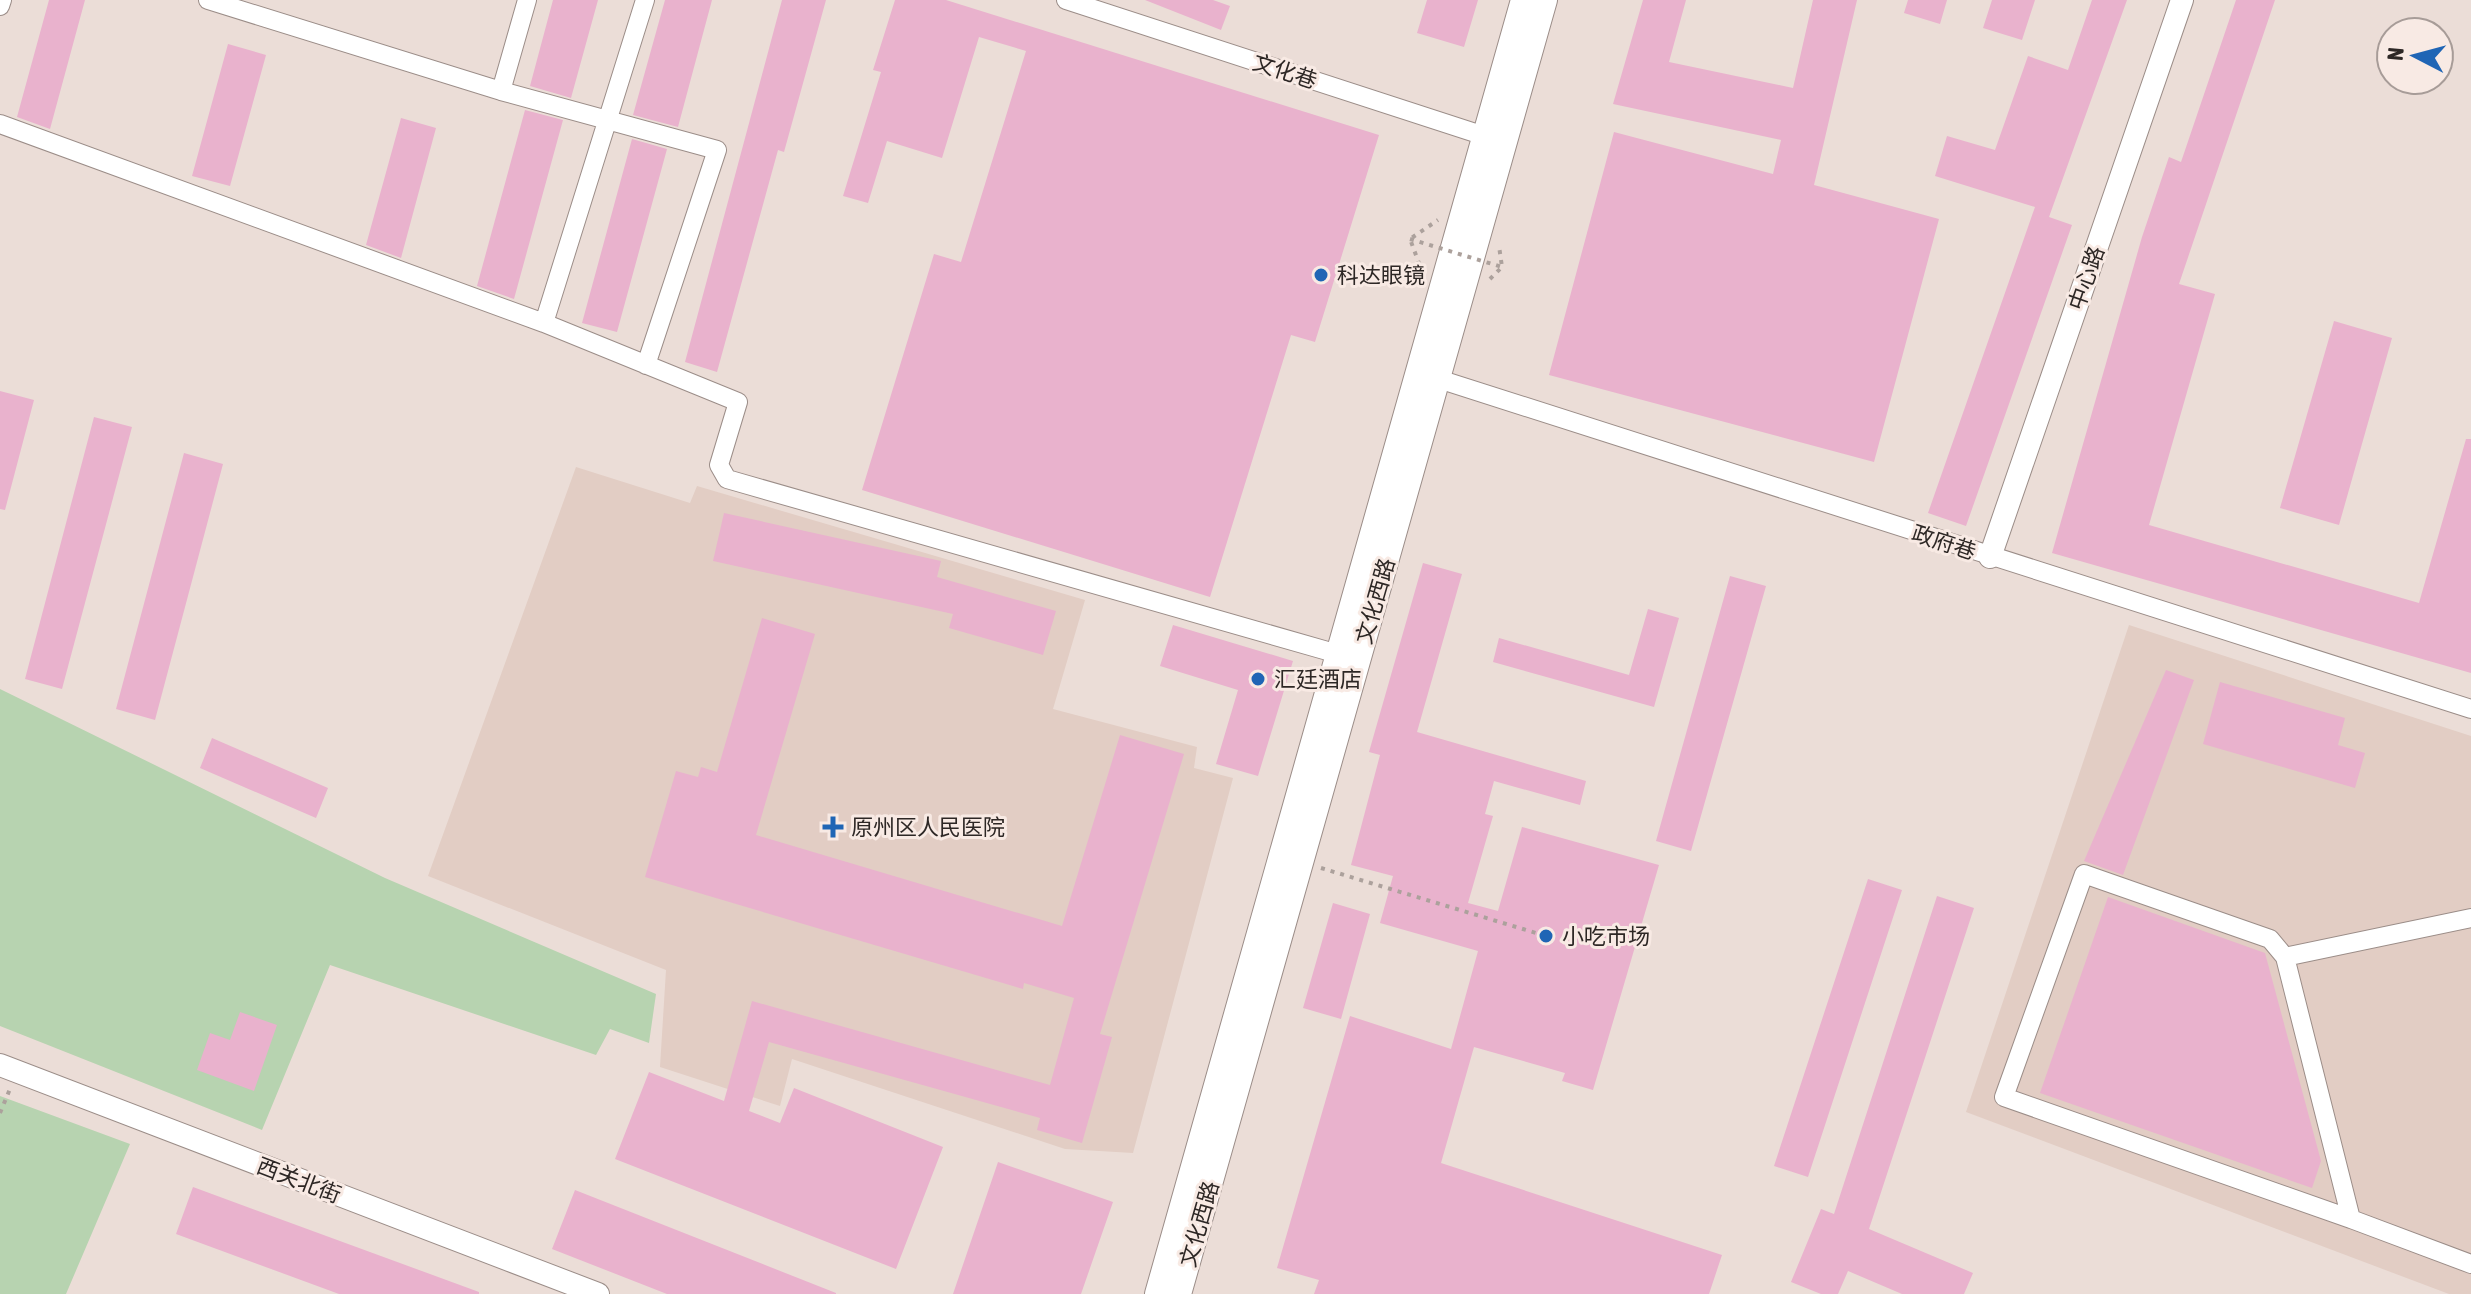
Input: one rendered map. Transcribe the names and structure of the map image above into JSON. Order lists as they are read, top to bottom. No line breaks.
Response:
{"streets":{"main road":["文化西路"],"street":["文化巷","中心路","政府巷","西关北街"]},"crossings":[["文化巷","文化西路"],["中心路","政府巷"],["政府巷","文化西路"]],"places":{"other":["科达眼镜","汇廷酒店","小吃市场"],"health":["原州区人民医院"]},"north":"left"}
